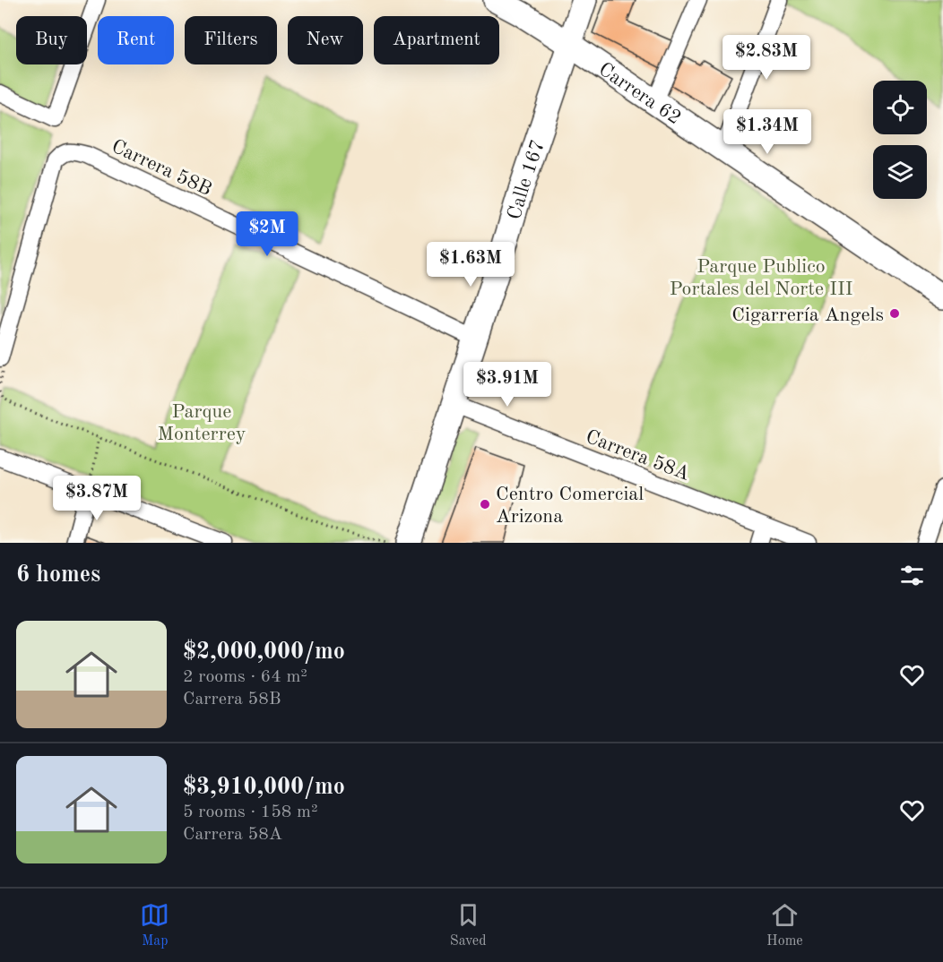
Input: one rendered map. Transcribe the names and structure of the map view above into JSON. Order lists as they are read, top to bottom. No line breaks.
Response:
{"streets":{"street":["Carrera 62","Carrera 58B","Calle 167","Carrera 58A"]},"crossings":[["Carrera 62","Calle 167"],["Carrera 58B","Calle 167"],["Calle 167","Carrera 58A"]],"parks":["Parque Publico Portales del Norte III","Parque Monterrey"],"places":["Cigarrería Angels","Centro Comercial Arizona"],"page":{"chip":["Buy","Rent","Filters","New","Apartment"],"price":["$2.83M","$1.34M","$2M","$1.63M","$3.91M","$3.87M"],"heading":"6 homes","list":[{"name":"$2,000,000/mo","note":"2 rooms · 64 m² · Carrera 58B"},{"name":"$3,910,000/mo","note":"5 rooms · 158 m² · Carrera 58A"}],"tabs":["Map","Saved","Home"]}}
